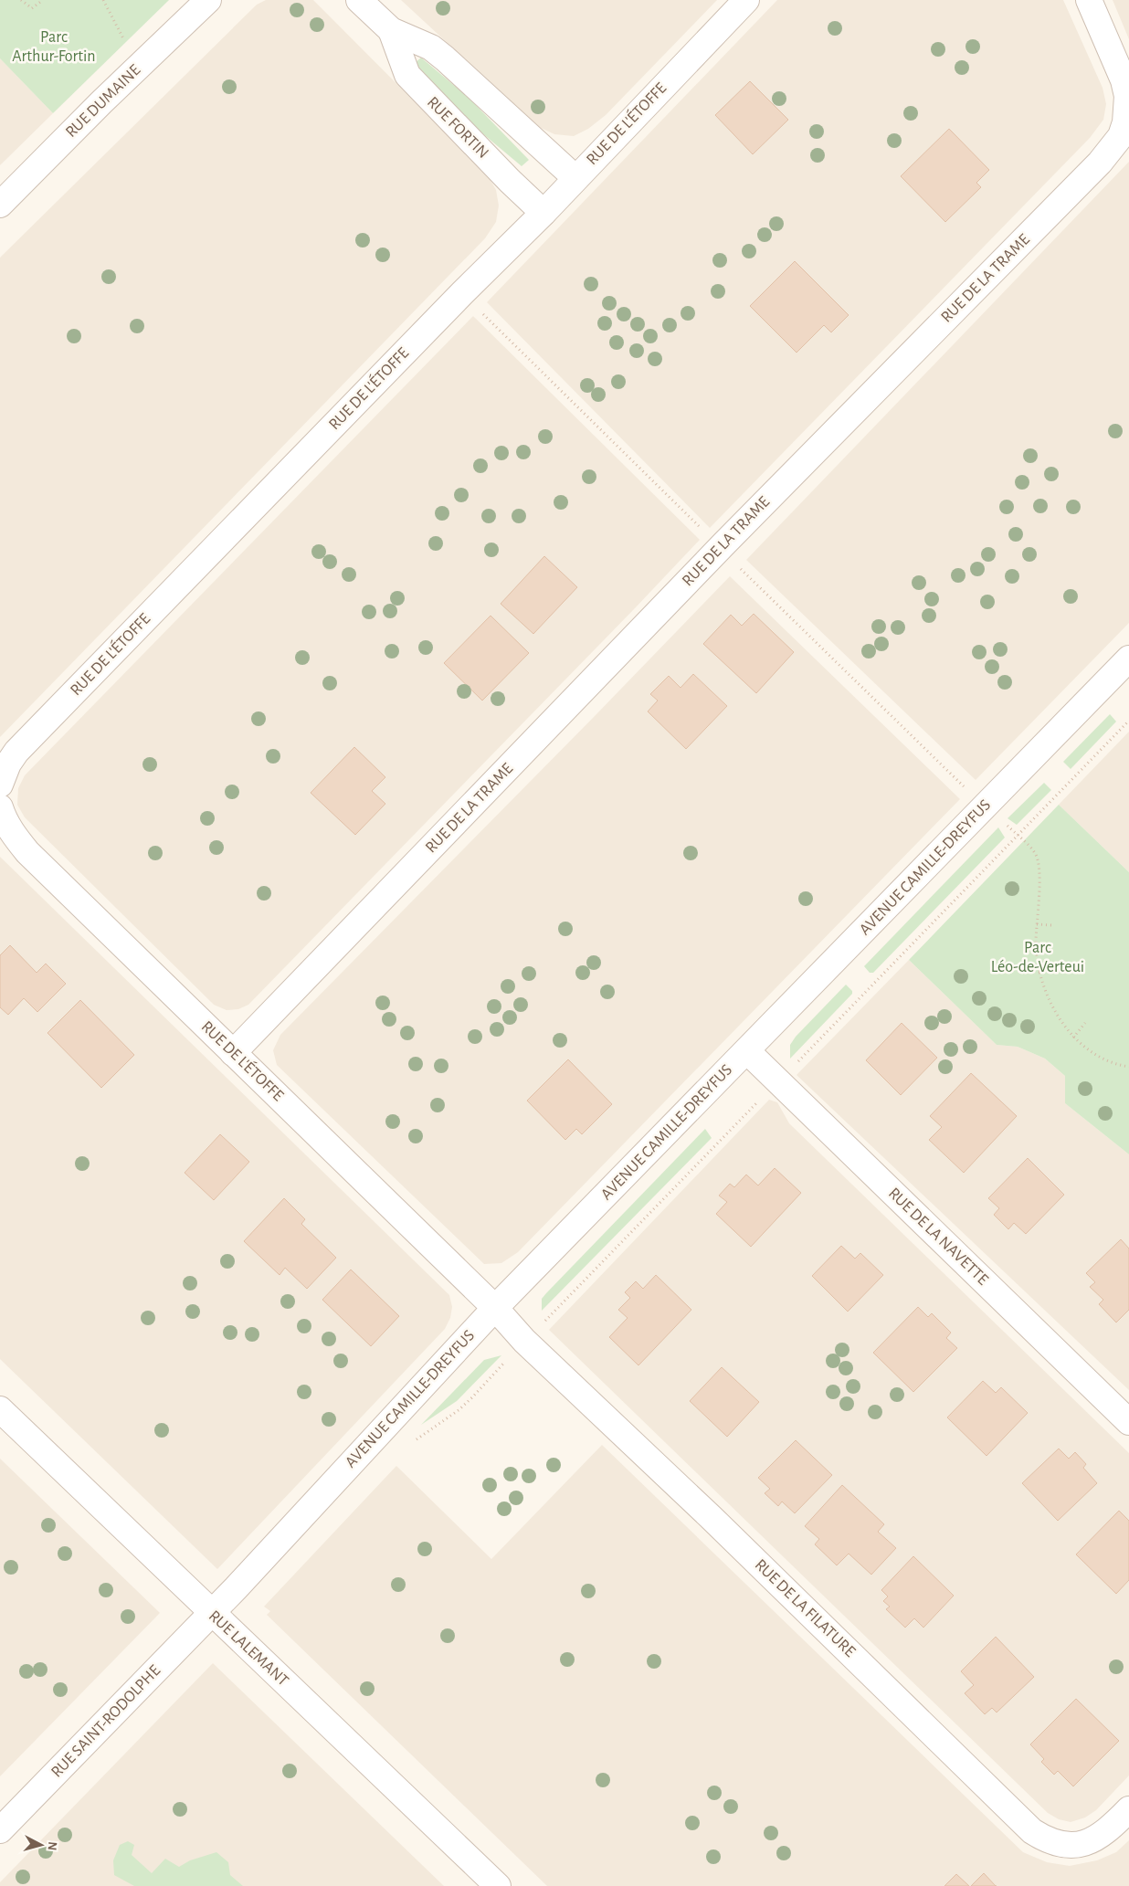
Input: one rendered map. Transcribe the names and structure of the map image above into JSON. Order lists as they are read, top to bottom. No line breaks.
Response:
{"streets":{"street":["RUE DUMAINE","RUE DE L'ÉTOFFE","RUE FORTIN","RUE DE LA TRAME","AVENUE CAMILLE-DREYFUS","RUE DE LA NAVETTE","RUE DE LA FILATURE","RUE LALEMANT","RUE SAINT-RODOLPHE"]},"crossings":[["RUE DE L'ÉTOFFE","RUE FORTIN"],["RUE DE L'ÉTOFFE","RUE DE LA TRAME"],["RUE DE L'ÉTOFFE","AVENUE CAMILLE-DREYFUS"],["RUE DE L'ÉTOFFE","RUE DE LA FILATURE"],["AVENUE CAMILLE-DREYFUS","RUE DE LA NAVETTE"],["AVENUE CAMILLE-DREYFUS","RUE DE LA FILATURE"],["AVENUE CAMILLE-DREYFUS","RUE LALEMANT"],["AVENUE CAMILLE-DREYFUS","RUE SAINT-RODOLPHE"],["RUE LALEMANT","RUE SAINT-RODOLPHE"]],"parks":["Parc Arthur-Fortin","Parc Léo-de-Verteui"],"north":"right"}
